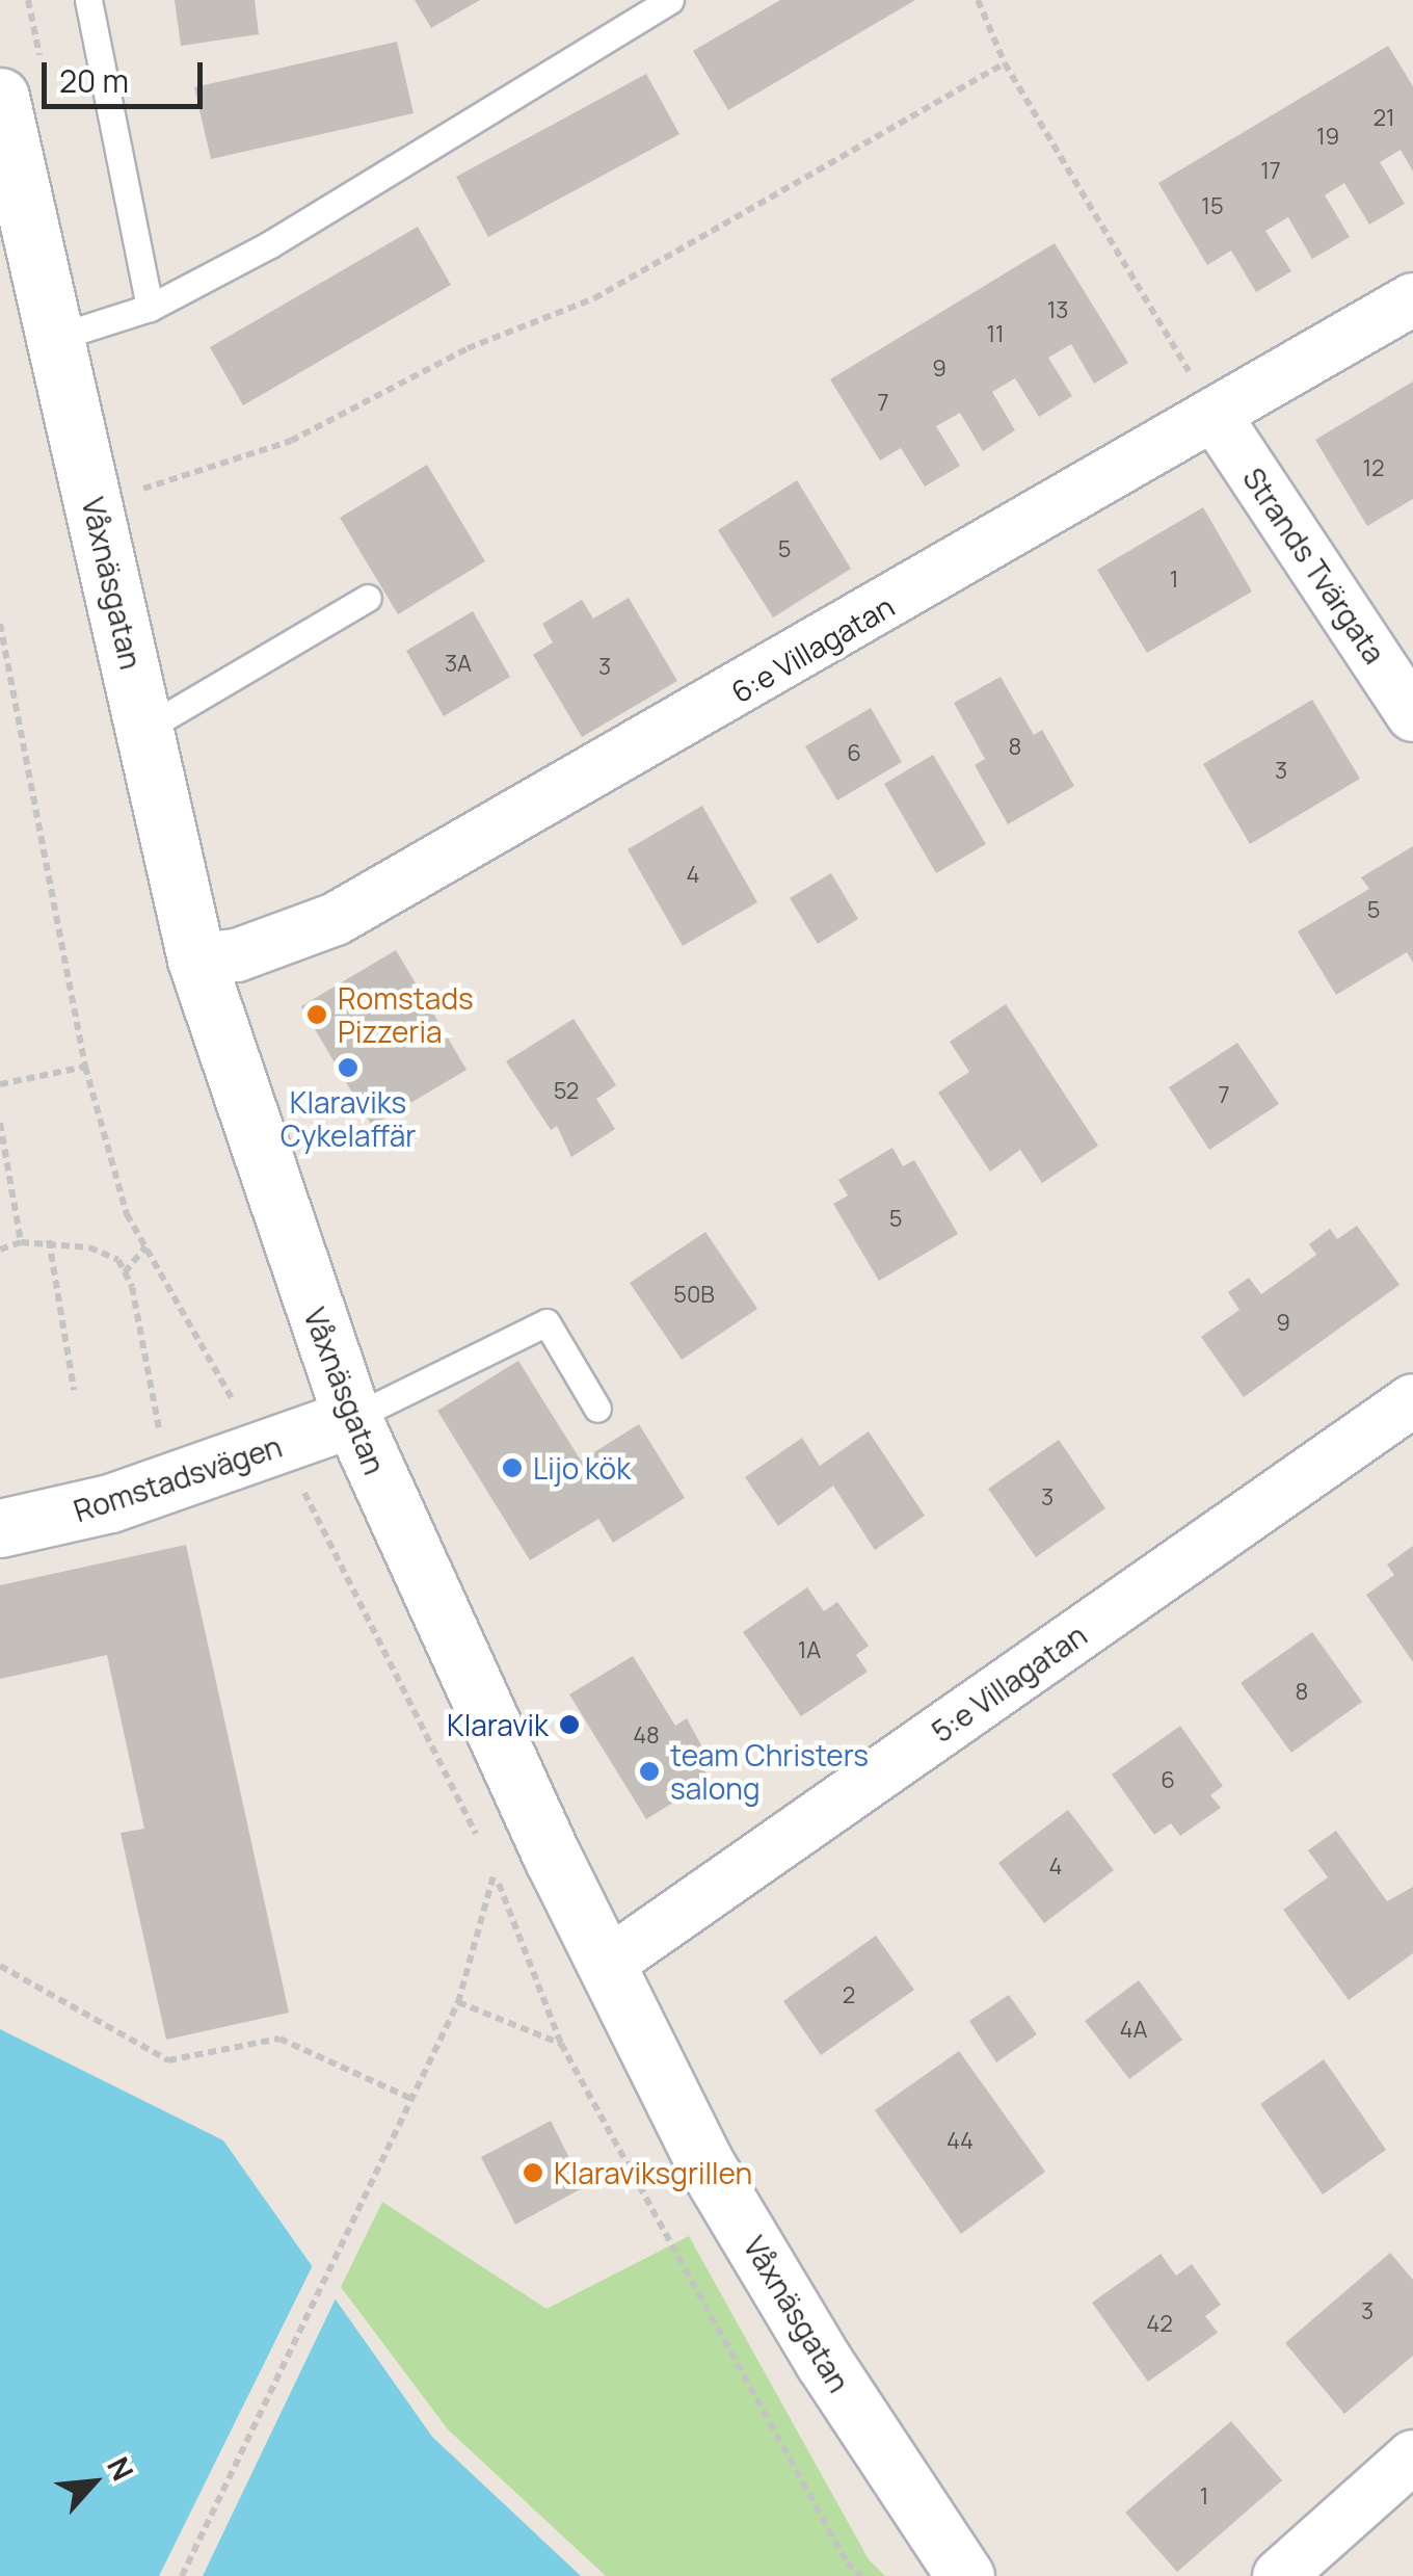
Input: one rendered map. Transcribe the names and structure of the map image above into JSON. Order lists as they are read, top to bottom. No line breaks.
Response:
{"streets":{"street":["Strands Tvärgata","Våxnäsgatan","6:e Villagatan","Romstadsvägen","5:e Villagatan"]},"crossings":[["Strands Tvärgata","6:e Villagatan"],["Våxnäsgatan","6:e Villagatan"],["Våxnäsgatan","Romstadsvägen"],["Våxnäsgatan","5:e Villagatan"]],"places":["Romstads Pizzeria","Klaraviks Cykelaffär","Lijo kök","Klaravik","team Christers salong","Klaraviksgrillen"],"house_numbers":["21","19","17","15","13","11","9","7","12","5","1","3A","3","8","6","3","4","5","52","7","5","50B","9","3","1A","8","48","6","4","2","4A","44","3","42","1"],"scale_bar":"20 m","north":"top right"}
